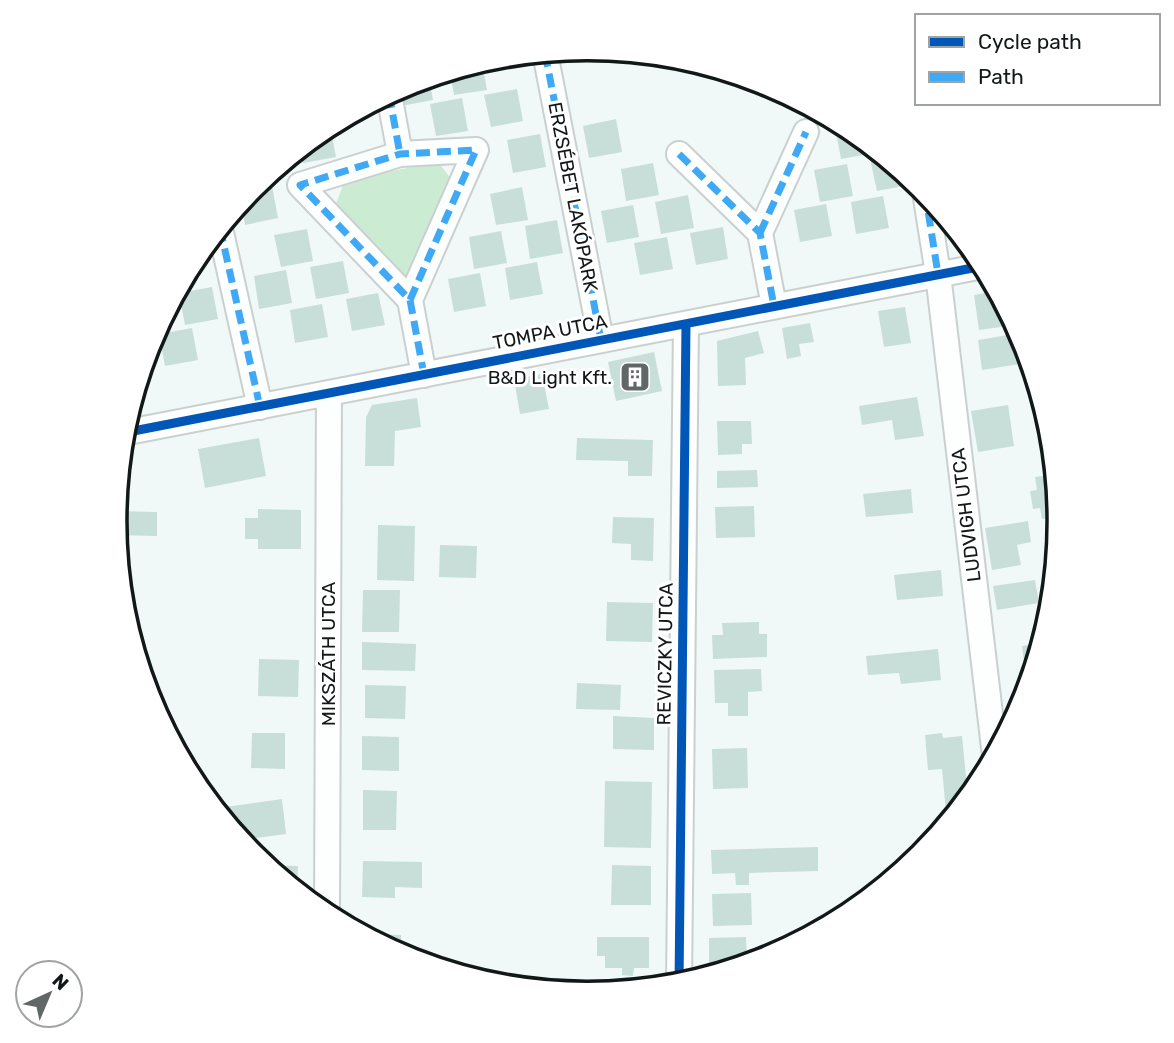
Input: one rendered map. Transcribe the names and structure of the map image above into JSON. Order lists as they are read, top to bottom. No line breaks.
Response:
{"streets":{"street":["ERZSÉBET LAKÓPARK","TOMPA UTCA","LUDVIGH UTCA","MIKSZÁTH UTCA","REVICZKY UTCA"]},"crossings":[["ERZSÉBET LAKÓPARK","TOMPA UTCA"],["TOMPA UTCA","LUDVIGH UTCA"],["TOMPA UTCA","MIKSZÁTH UTCA"],["TOMPA UTCA","REVICZKY UTCA"]],"places":{"building":["B&D Light Kft."]},"legend":["Cycle path","Path"],"north":"top right"}
